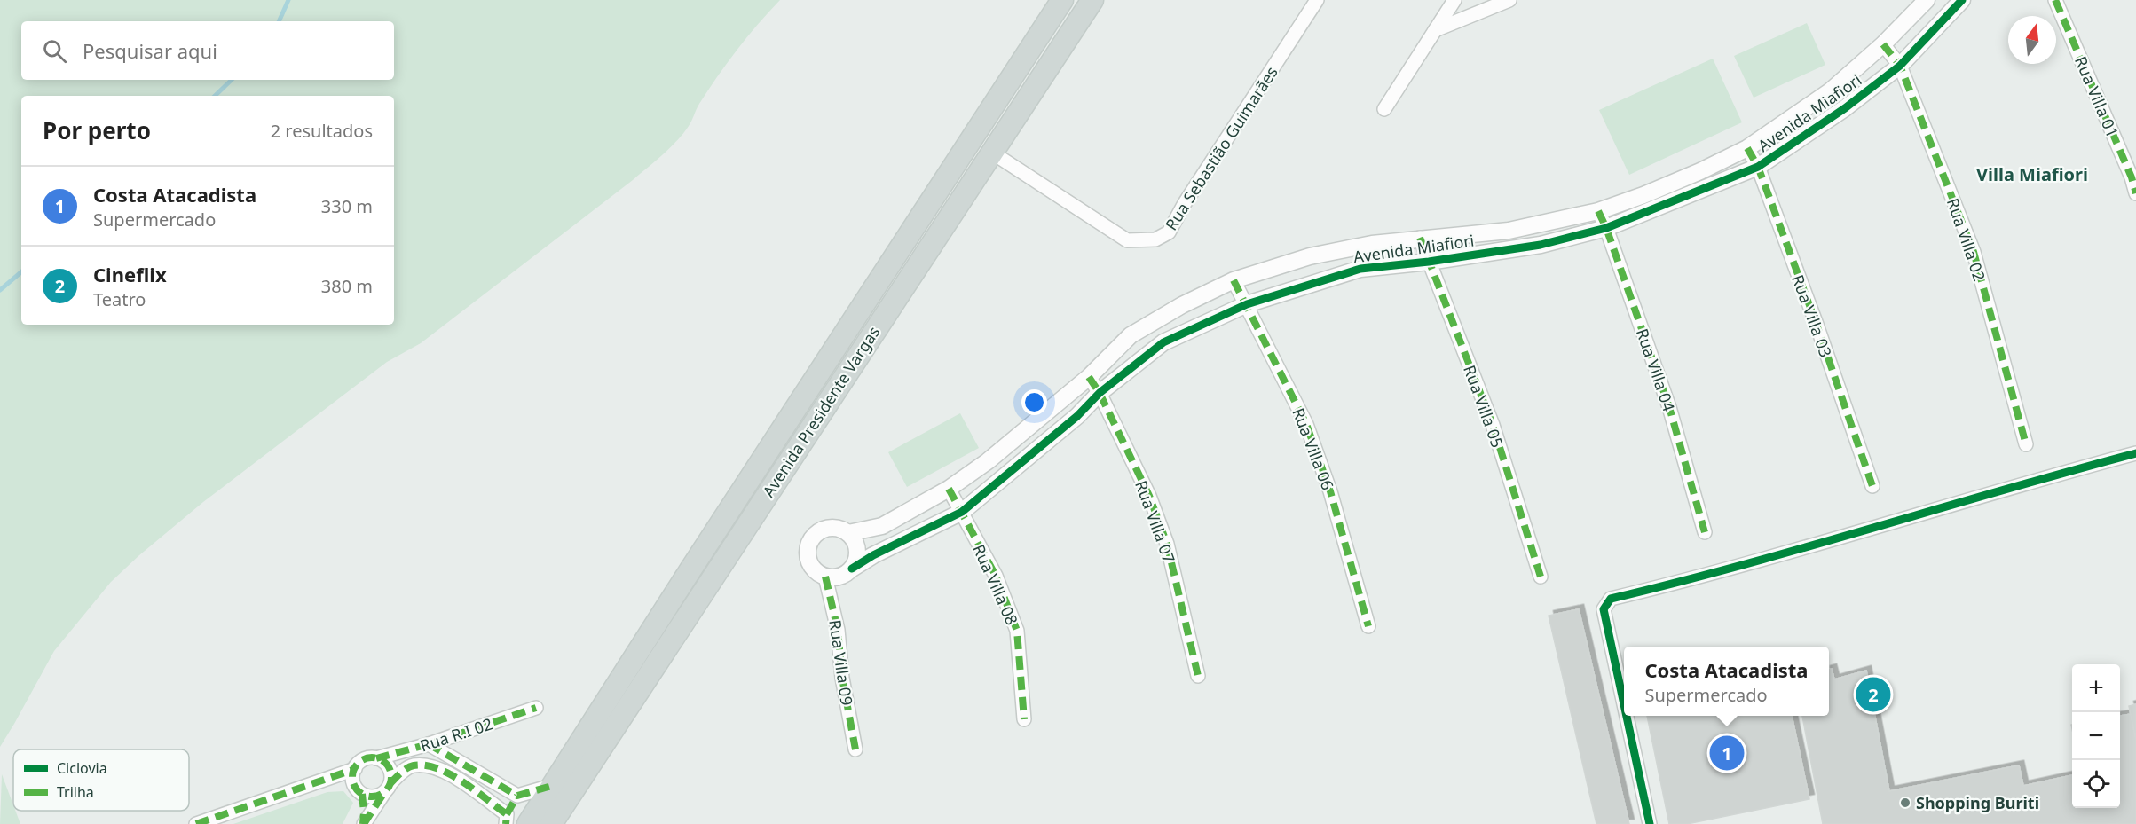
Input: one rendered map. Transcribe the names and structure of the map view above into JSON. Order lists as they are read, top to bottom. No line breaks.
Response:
{"streets":{"main road":["Avenida Presidente Vargas"],"street":["Rua Villa 01","Avenida Miafiori","Rua Sebastião Guimarães","Rua Villa 02","Rua Villa 03","Rua Villa 04","Rua Villa 05","Rua Villa 06","Rua Villa 07","Rua Villa 08","Rua Villa 09","Rua R.I 02"]},"crossings":[["Avenida Miafiori","Rua Villa 02"],["Avenida Miafiori","Rua Villa 03"],["Avenida Miafiori","Rua Villa 04"],["Avenida Miafiori","Rua Villa 05"],["Avenida Miafiori","Rua Villa 06"],["Avenida Miafiori","Rua Villa 07"],["Avenida Miafiori","Rua Villa 08"],["Avenida Miafiori","Rua Villa 09"],["Rua Sebastião Guimarães","Avenida Presidente Vargas"]],"districts":["Villa Miafiori"],"places":["Shopping Buriti"],"legend":["Ciclovia","Trilha"],"north":"top","page":{"search":"Pesquisar aqui","heading":["Por perto","2 resultados"],"list":[{"mark":"1","name":"Costa Atacadista","note":"Supermercado","value":"330 m"},{"mark":"2","name":"Cineflix","note":"Teatro","value":"380 m"}],"popup":["Costa Atacadista","Supermercado"],"map_buttons":["+","−"],"pins":["2","1"]}}
